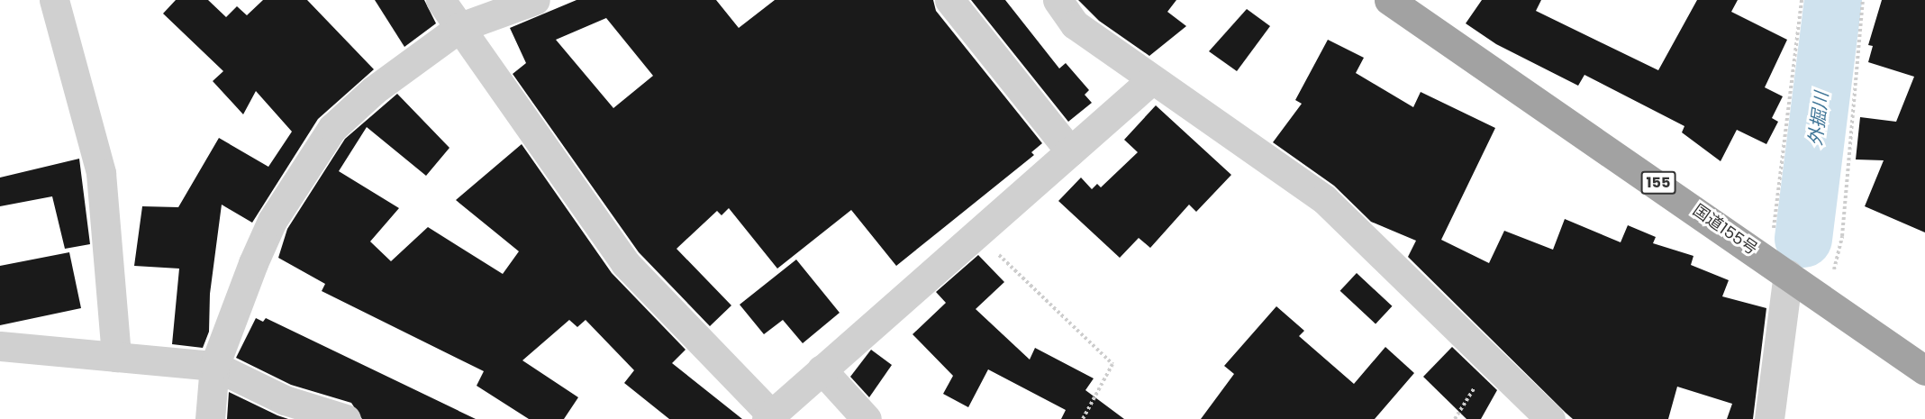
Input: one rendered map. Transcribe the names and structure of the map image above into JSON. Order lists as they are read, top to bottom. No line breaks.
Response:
{"streets":{"highway":["155","国道155号"]},"water":["外掘川"]}
